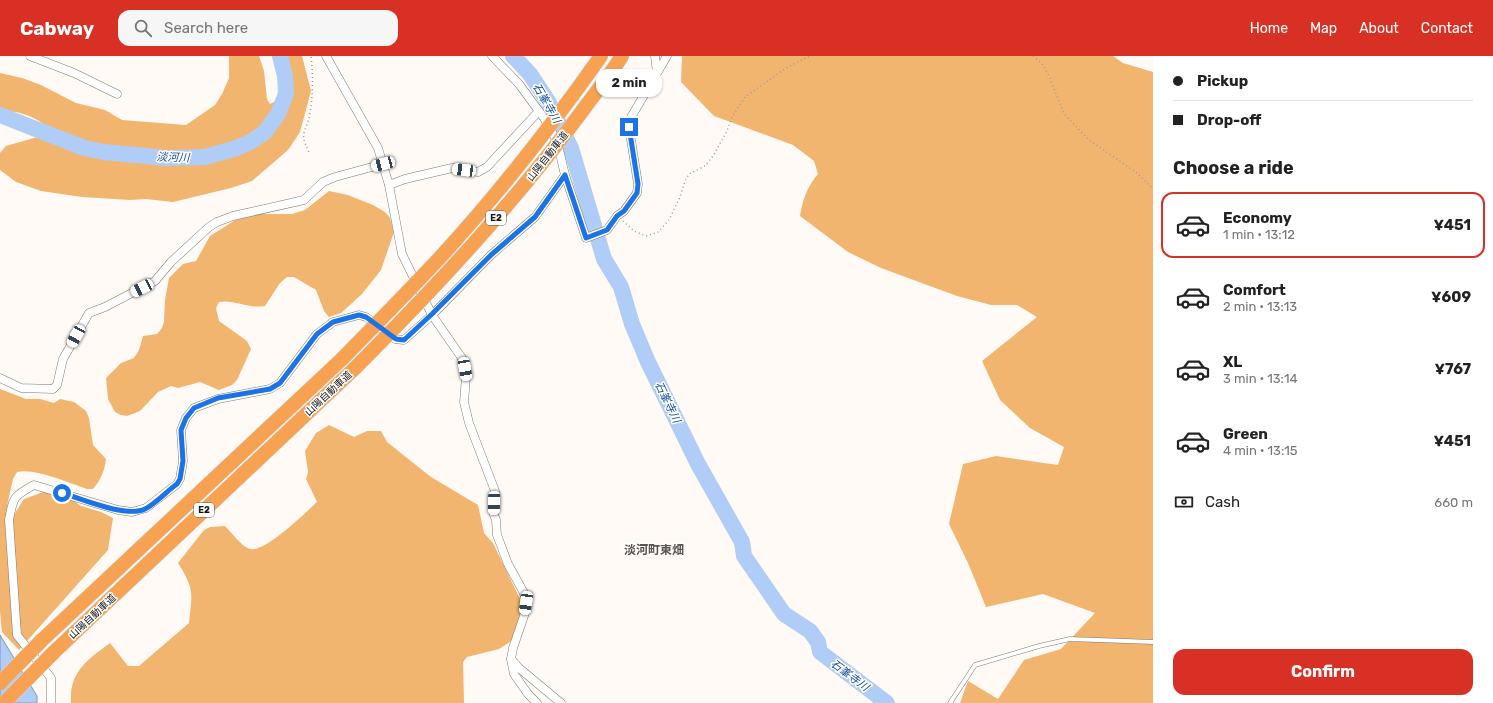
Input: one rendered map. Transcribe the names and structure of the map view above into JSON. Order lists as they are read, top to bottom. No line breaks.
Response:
{"streets":{"highway":["山陽自動車道","E2"]},"districts":["淡河町東畑"],"water":["石峯寺川","淡河川"],"page":{"header":"Cabway","search":"Search here","nav":["Home","Map","About","Contact"],"banner":["Pickup","Drop-off"],"bubble":"2 min","heading":"Choose a ride","list":[{"name":"Economy","note":"1 min · 13:12","value":"¥451"},{"name":"Comfort","note":"2 min · 13:13","value":"¥609"},{"name":"XL","note":"3 min · 13:14","value":"¥767"},{"name":"Green","note":"4 min · 13:15","value":"¥451"}],"pay":["Cash","660 m"],"buttons":"Confirm"}}
